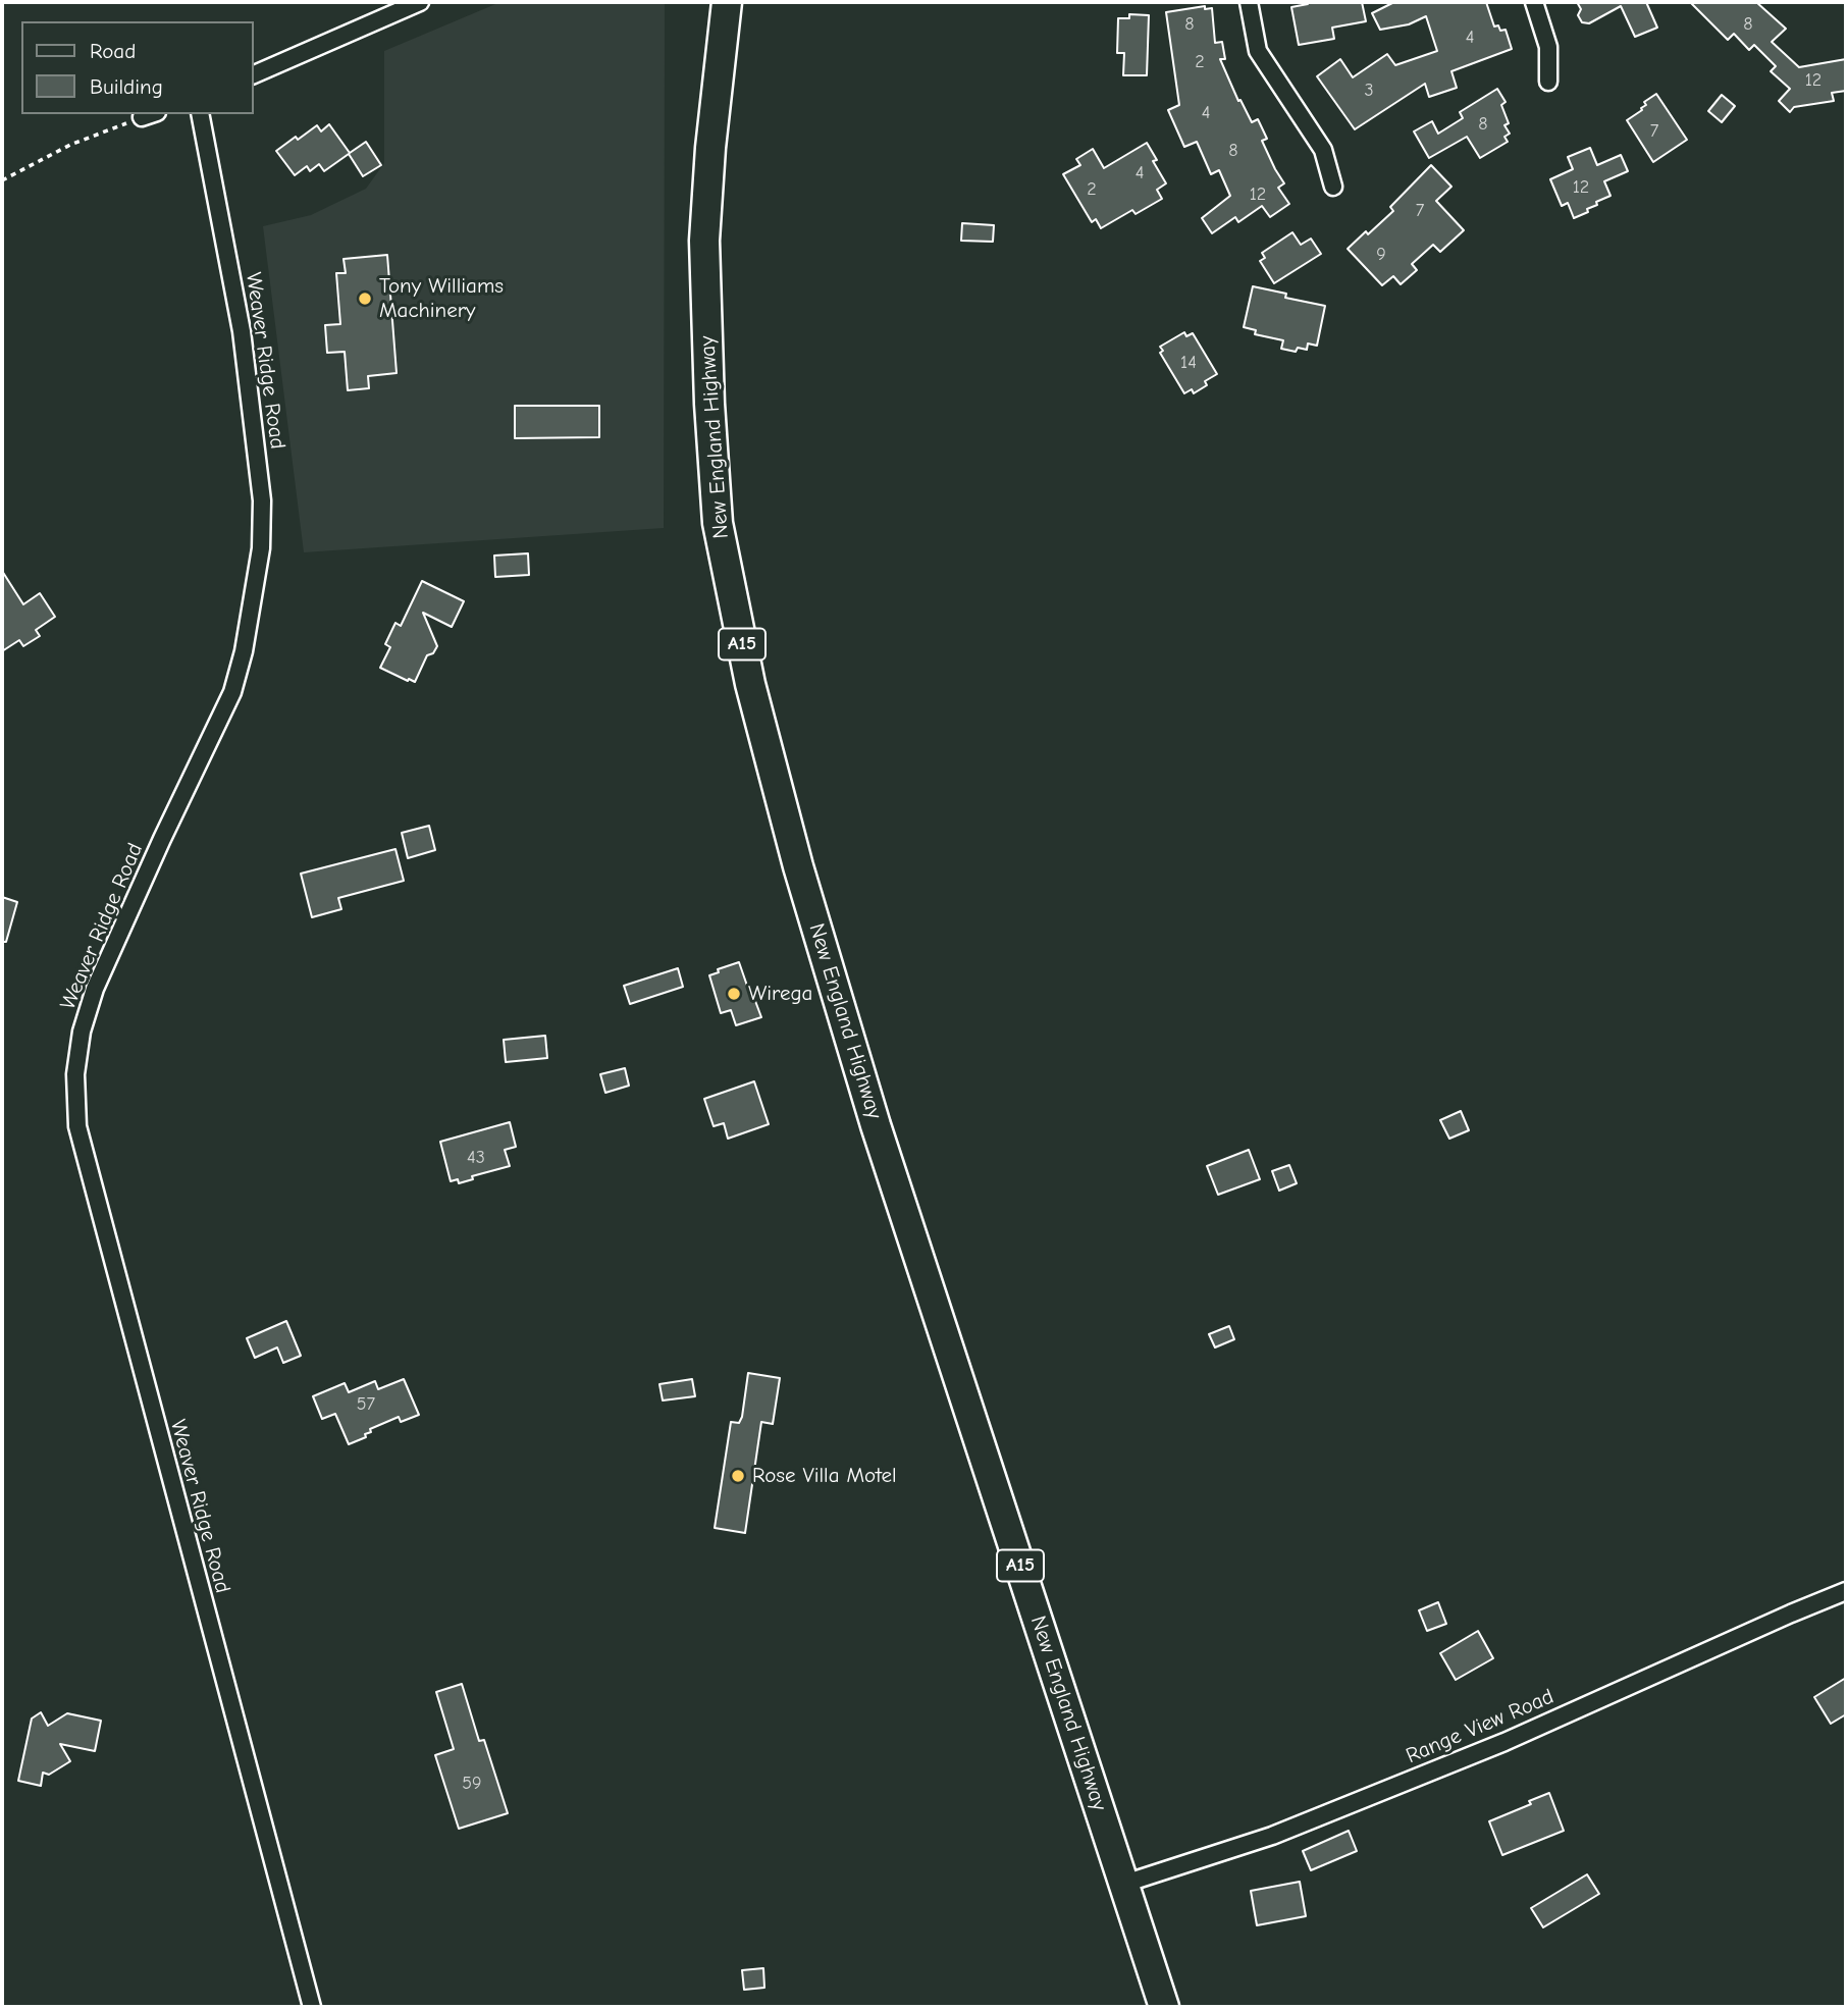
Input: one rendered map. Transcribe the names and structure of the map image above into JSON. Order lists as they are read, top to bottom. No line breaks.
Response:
{"streets":{"highway":["New England Highway","A15"],"street":["Weaver Ridge Road","Range View Road"]},"crossings":[["New England Highway","Range View Road"]],"places":["Tony Williams Machinery","Wirega","Rose Villa Motel"],"house_numbers":["8","8","4","2","12","3","4","8","7","8","4","12","2","12","7","9","14","43","57","59"],"legend":["Road","Building"]}
